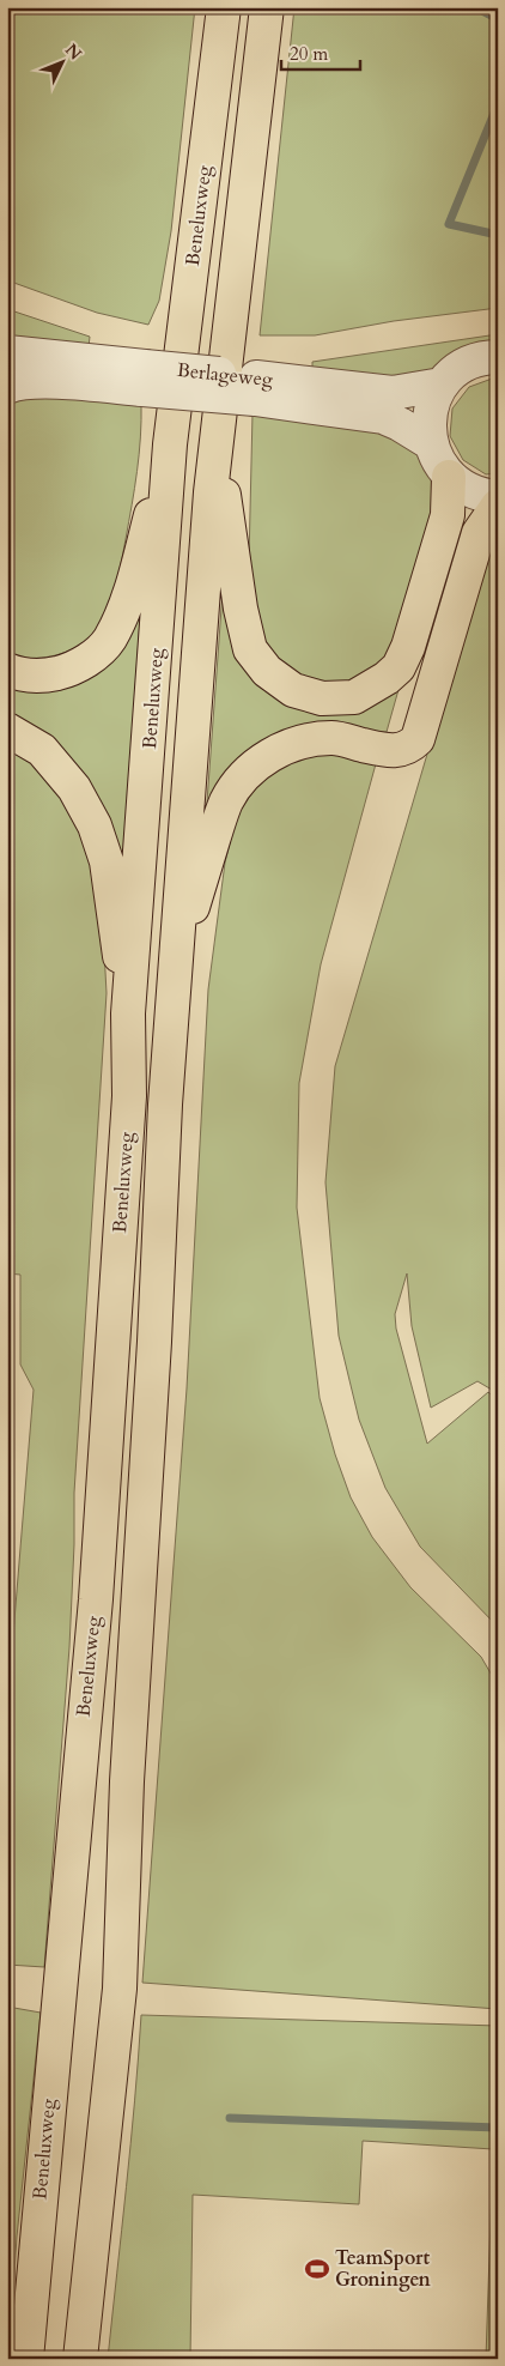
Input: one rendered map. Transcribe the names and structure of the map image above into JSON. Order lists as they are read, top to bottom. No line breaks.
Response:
{"streets":{"highway":["Beneluxweg"],"street":["Berlageweg"]},"places":{"sports":["TeamSport Groningen"]},"scale_bar":"20 m","north":"top right"}
